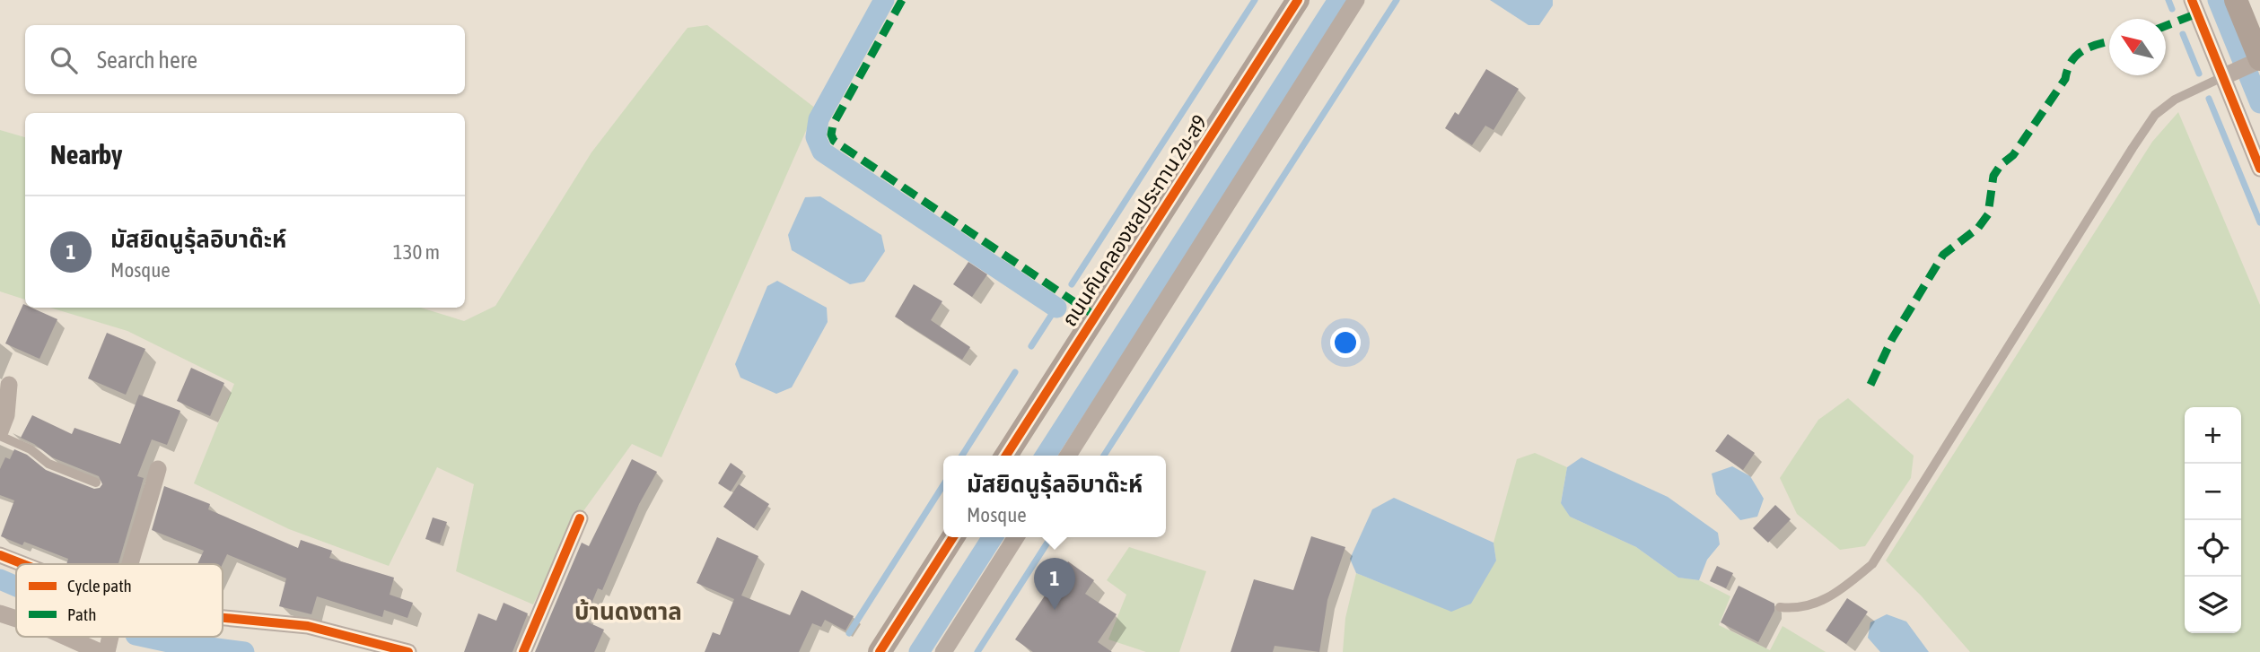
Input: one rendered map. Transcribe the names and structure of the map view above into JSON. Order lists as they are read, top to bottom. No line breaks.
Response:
{"streets":{"street":["ถนนคันคลองชลประทาน 2ข-ส9"]},"districts":["บ้านดงตาล"],"legend":["Cycle path","Path"],"north":"top left","page":{"search":"Search here","heading":"Nearby","list":[{"mark":"1","name":"มัสยิดนูรุ้ลอิบาด๊ะห์","note":"Mosque","value":"130 m"}],"map_buttons":["+","−"],"popup":["มัสยิดนูรุ้ลอิบาด๊ะห์","Mosque"],"pins":"1"}}
